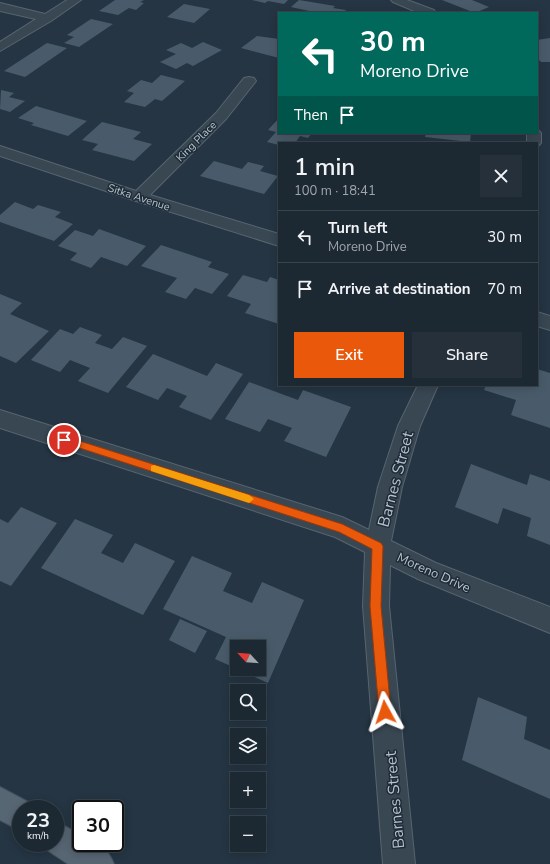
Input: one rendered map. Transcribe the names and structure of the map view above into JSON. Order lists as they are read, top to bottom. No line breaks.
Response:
{"streets":{"street":["King Place","Sitka Avenue","Barnes Street","Moreno Drive"]},"crossings":[["King Place","Sitka Avenue"],["Barnes Street","Moreno Drive"]],"north":"top left","page":{"turn":["30 m","Moreno Drive"],"then":"Then","heading":["1 min","100 m · 18:41"],"list":[{"name":"Turn left","note":"Moreno Drive","value":"30 m"},{"name":"Arrive at destination","value":"70 m"}],"buttons":["Exit","Share"],"map_buttons":["+","−"],"speed":"23 km/h","limit":"30"}}
